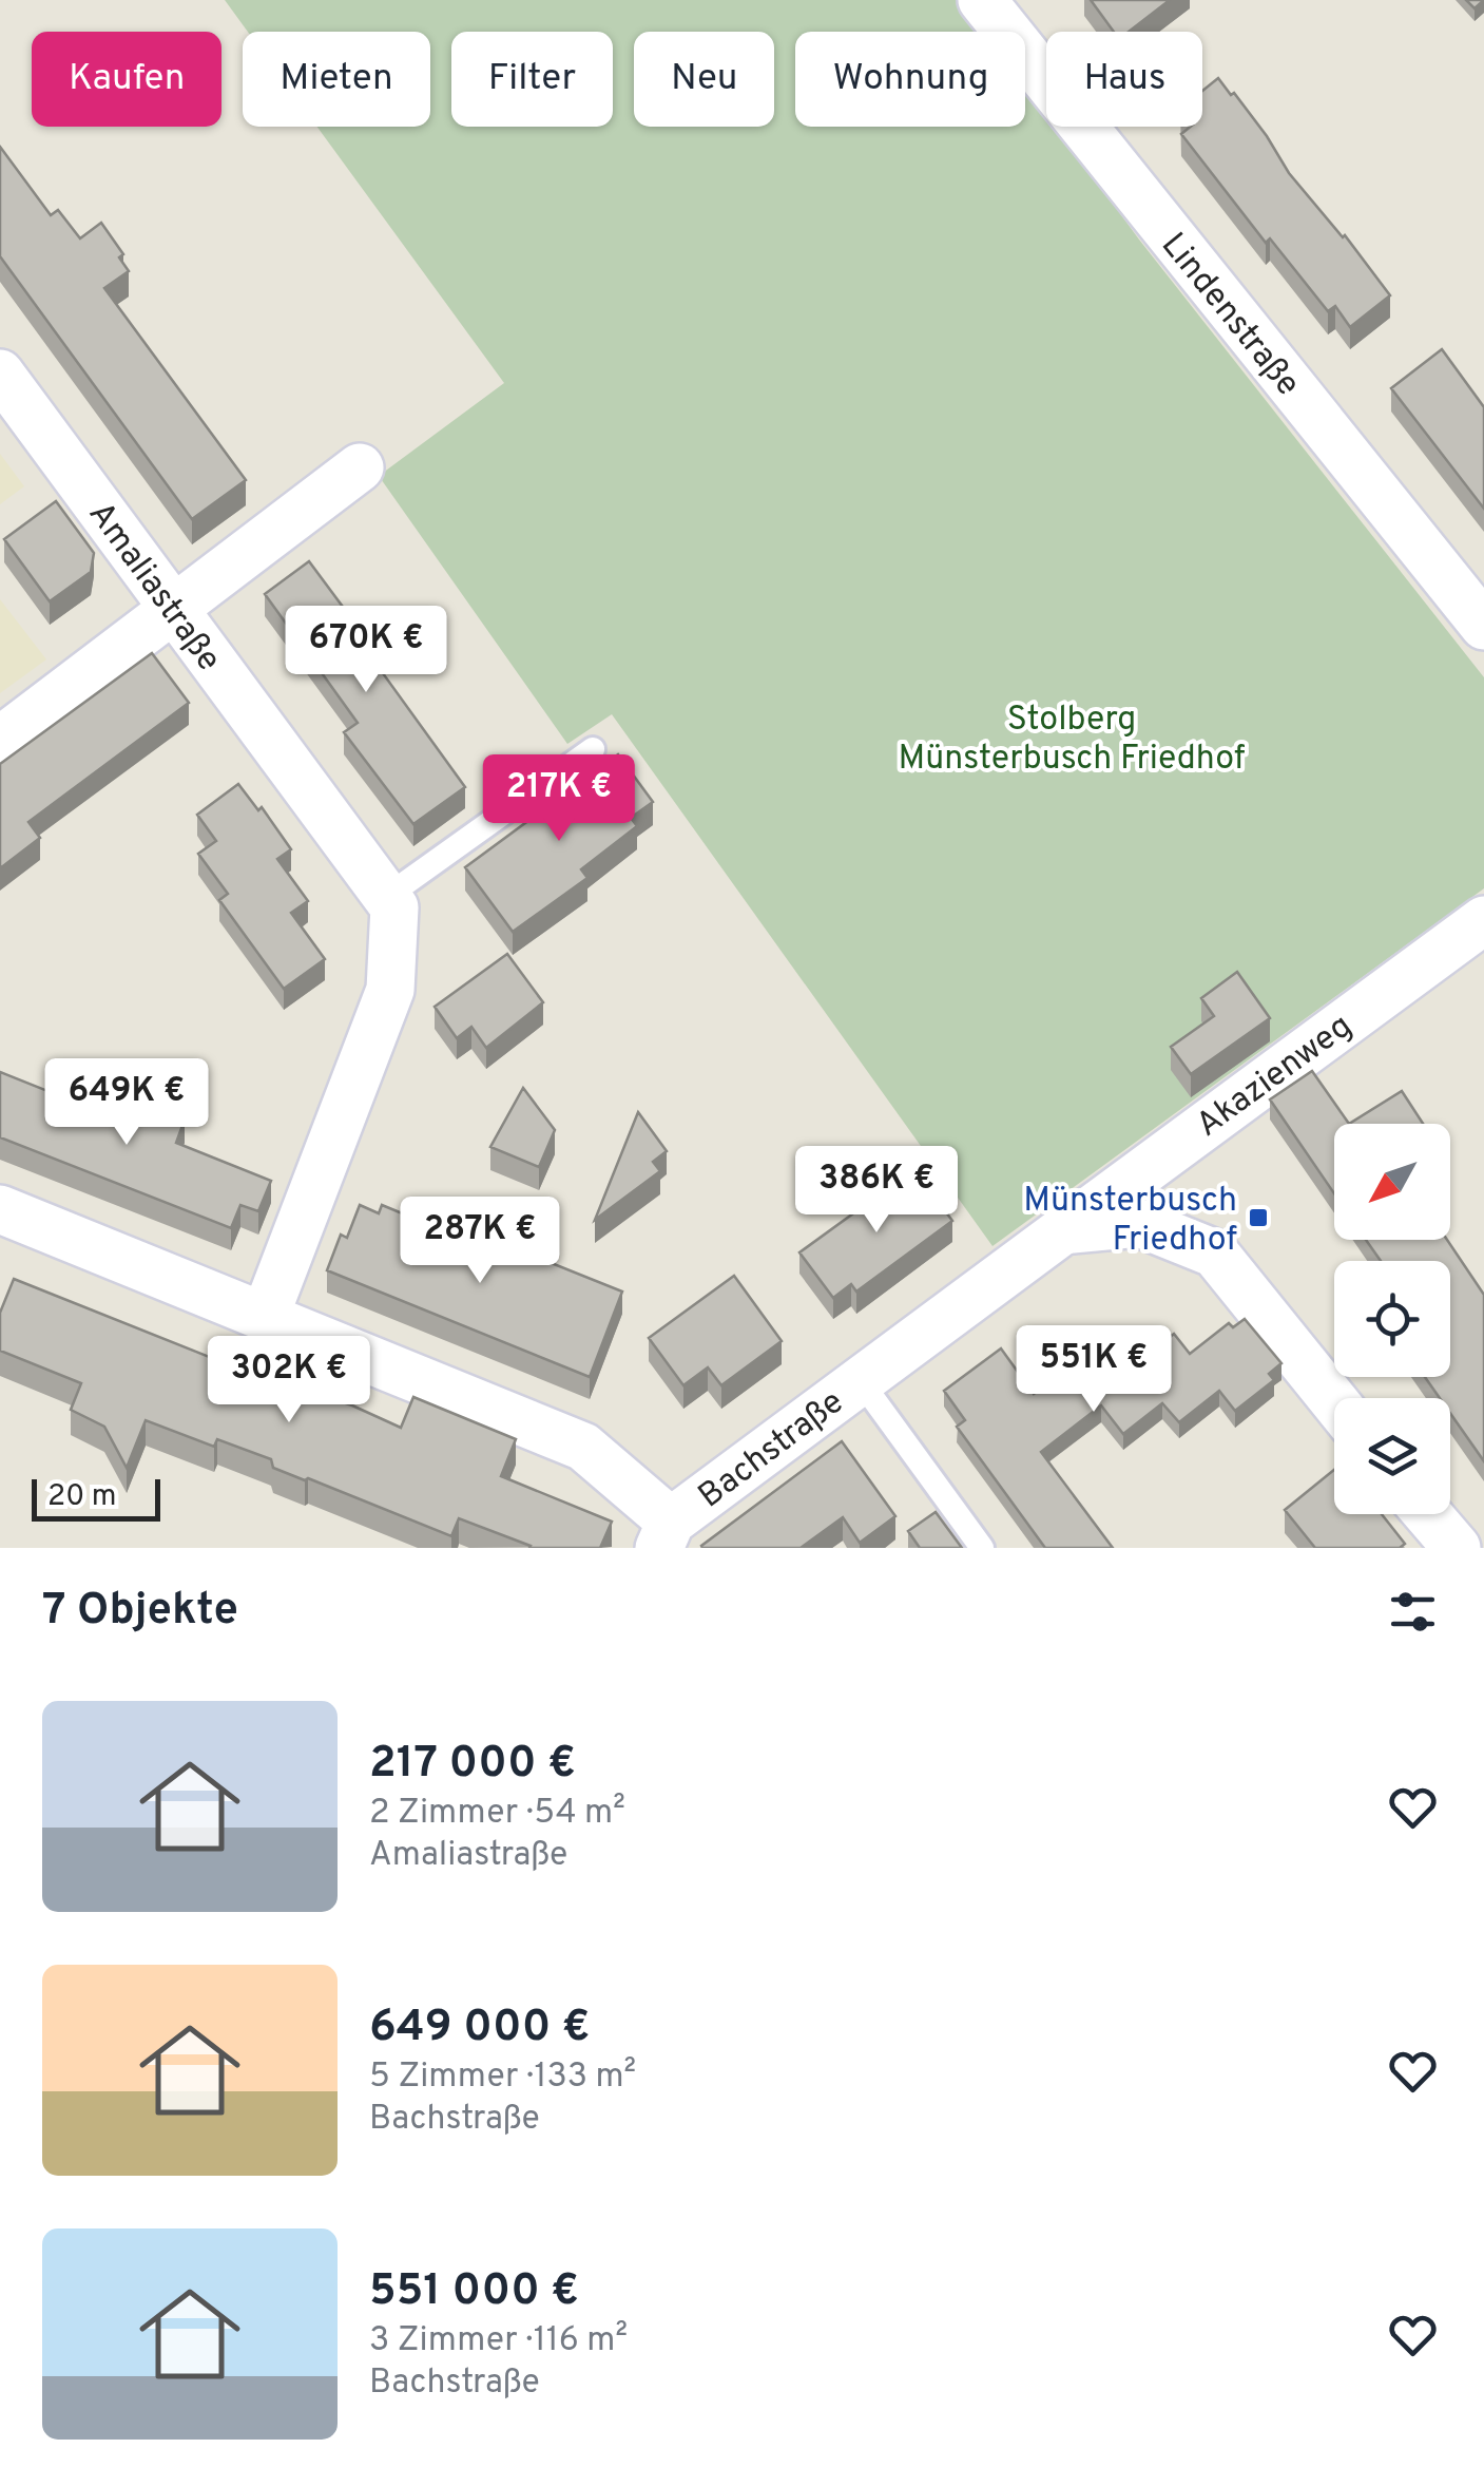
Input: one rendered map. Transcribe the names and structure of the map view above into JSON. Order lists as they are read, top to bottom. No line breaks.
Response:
{"streets":{"street":["Lindenstraße","Amaliastraße","Akazienweg","Bachstraße"]},"crossings":[["Amaliastraße","Bachstraße"],["Akazienweg","Bachstraße"]],"parks":["Stolberg Münsterbusch Friedhof"],"places":{"transit":["Münsterbusch Friedhof"]},"scale_bar":"20 m","north":"bottom left","page":{"chip":["Kaufen","Mieten","Filter","Neu","Wohnung","Haus"],"price":["670K €","217K €","649K €","386K €","287K €","551K €","302K €"],"scale":"20 m","heading":"7 Objekte","list":[{"name":"217 000 €","note":"2 Zimmer · 54 m² · Amaliastraße"},{"name":"649 000 €","note":"5 Zimmer · 133 m² · Bachstraße"},{"name":"551 000 €","note":"3 Zimmer · 116 m² · Bachstraße"}]}}
